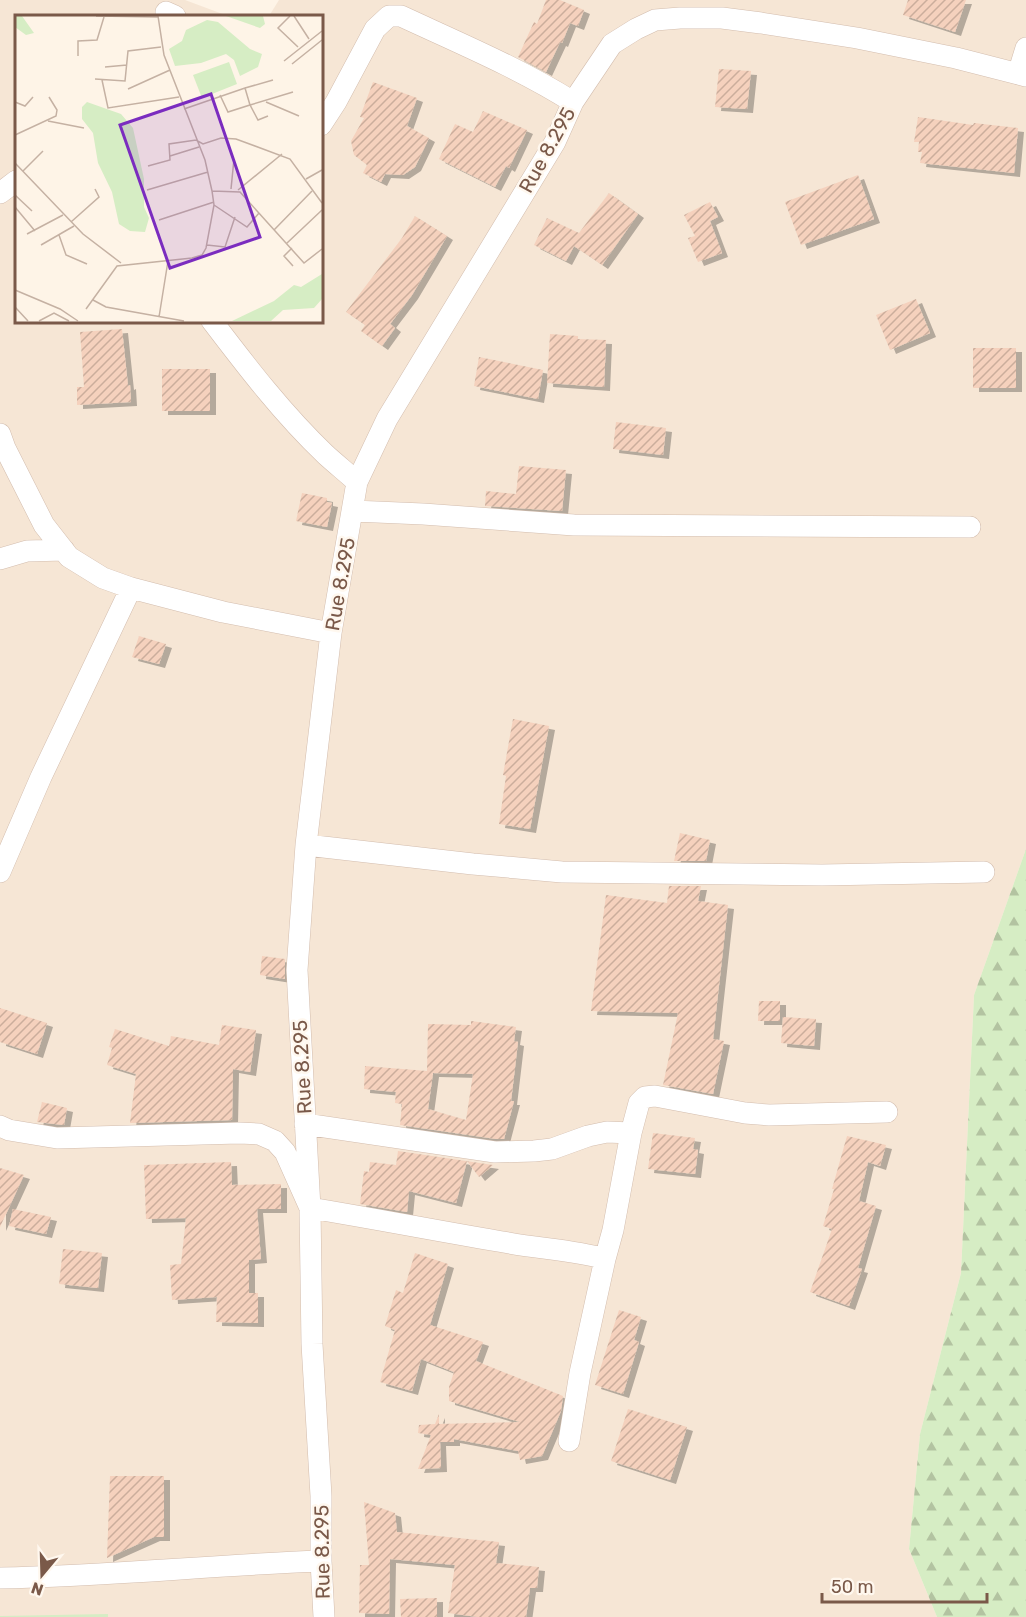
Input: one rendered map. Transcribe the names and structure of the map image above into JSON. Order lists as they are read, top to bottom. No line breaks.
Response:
{"streets":{"street":["Rue 8.295"]},"scale_bar":"50 m","north":"bottom"}
